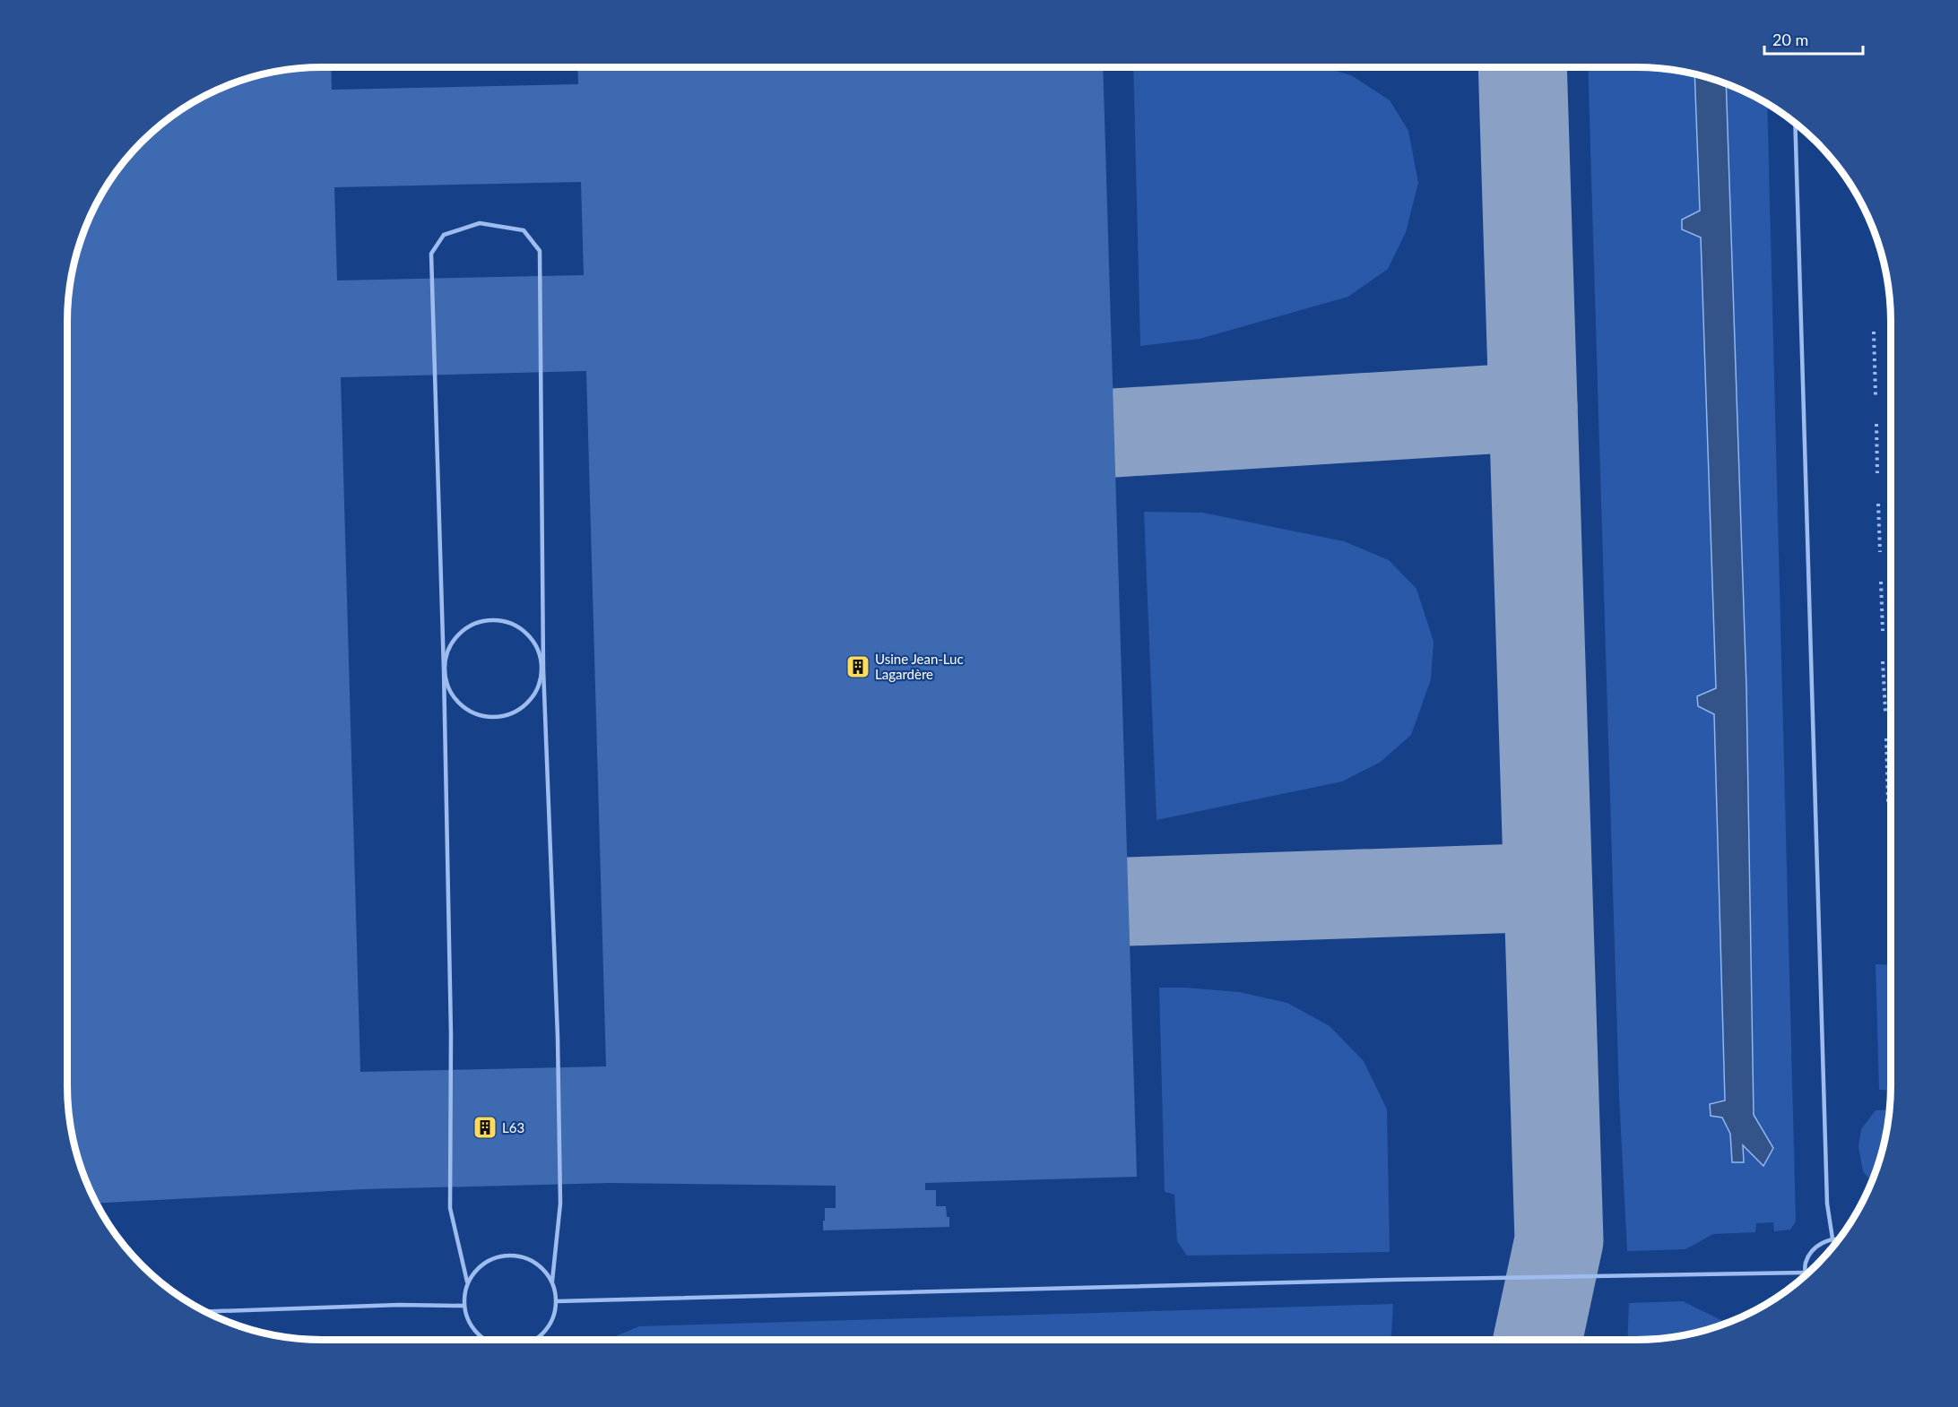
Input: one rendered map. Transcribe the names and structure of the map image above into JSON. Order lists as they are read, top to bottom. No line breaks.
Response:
{"places":{"building":["Usine Jean-Luc Lagardère","L63"]},"scale_bar":"20 m"}
